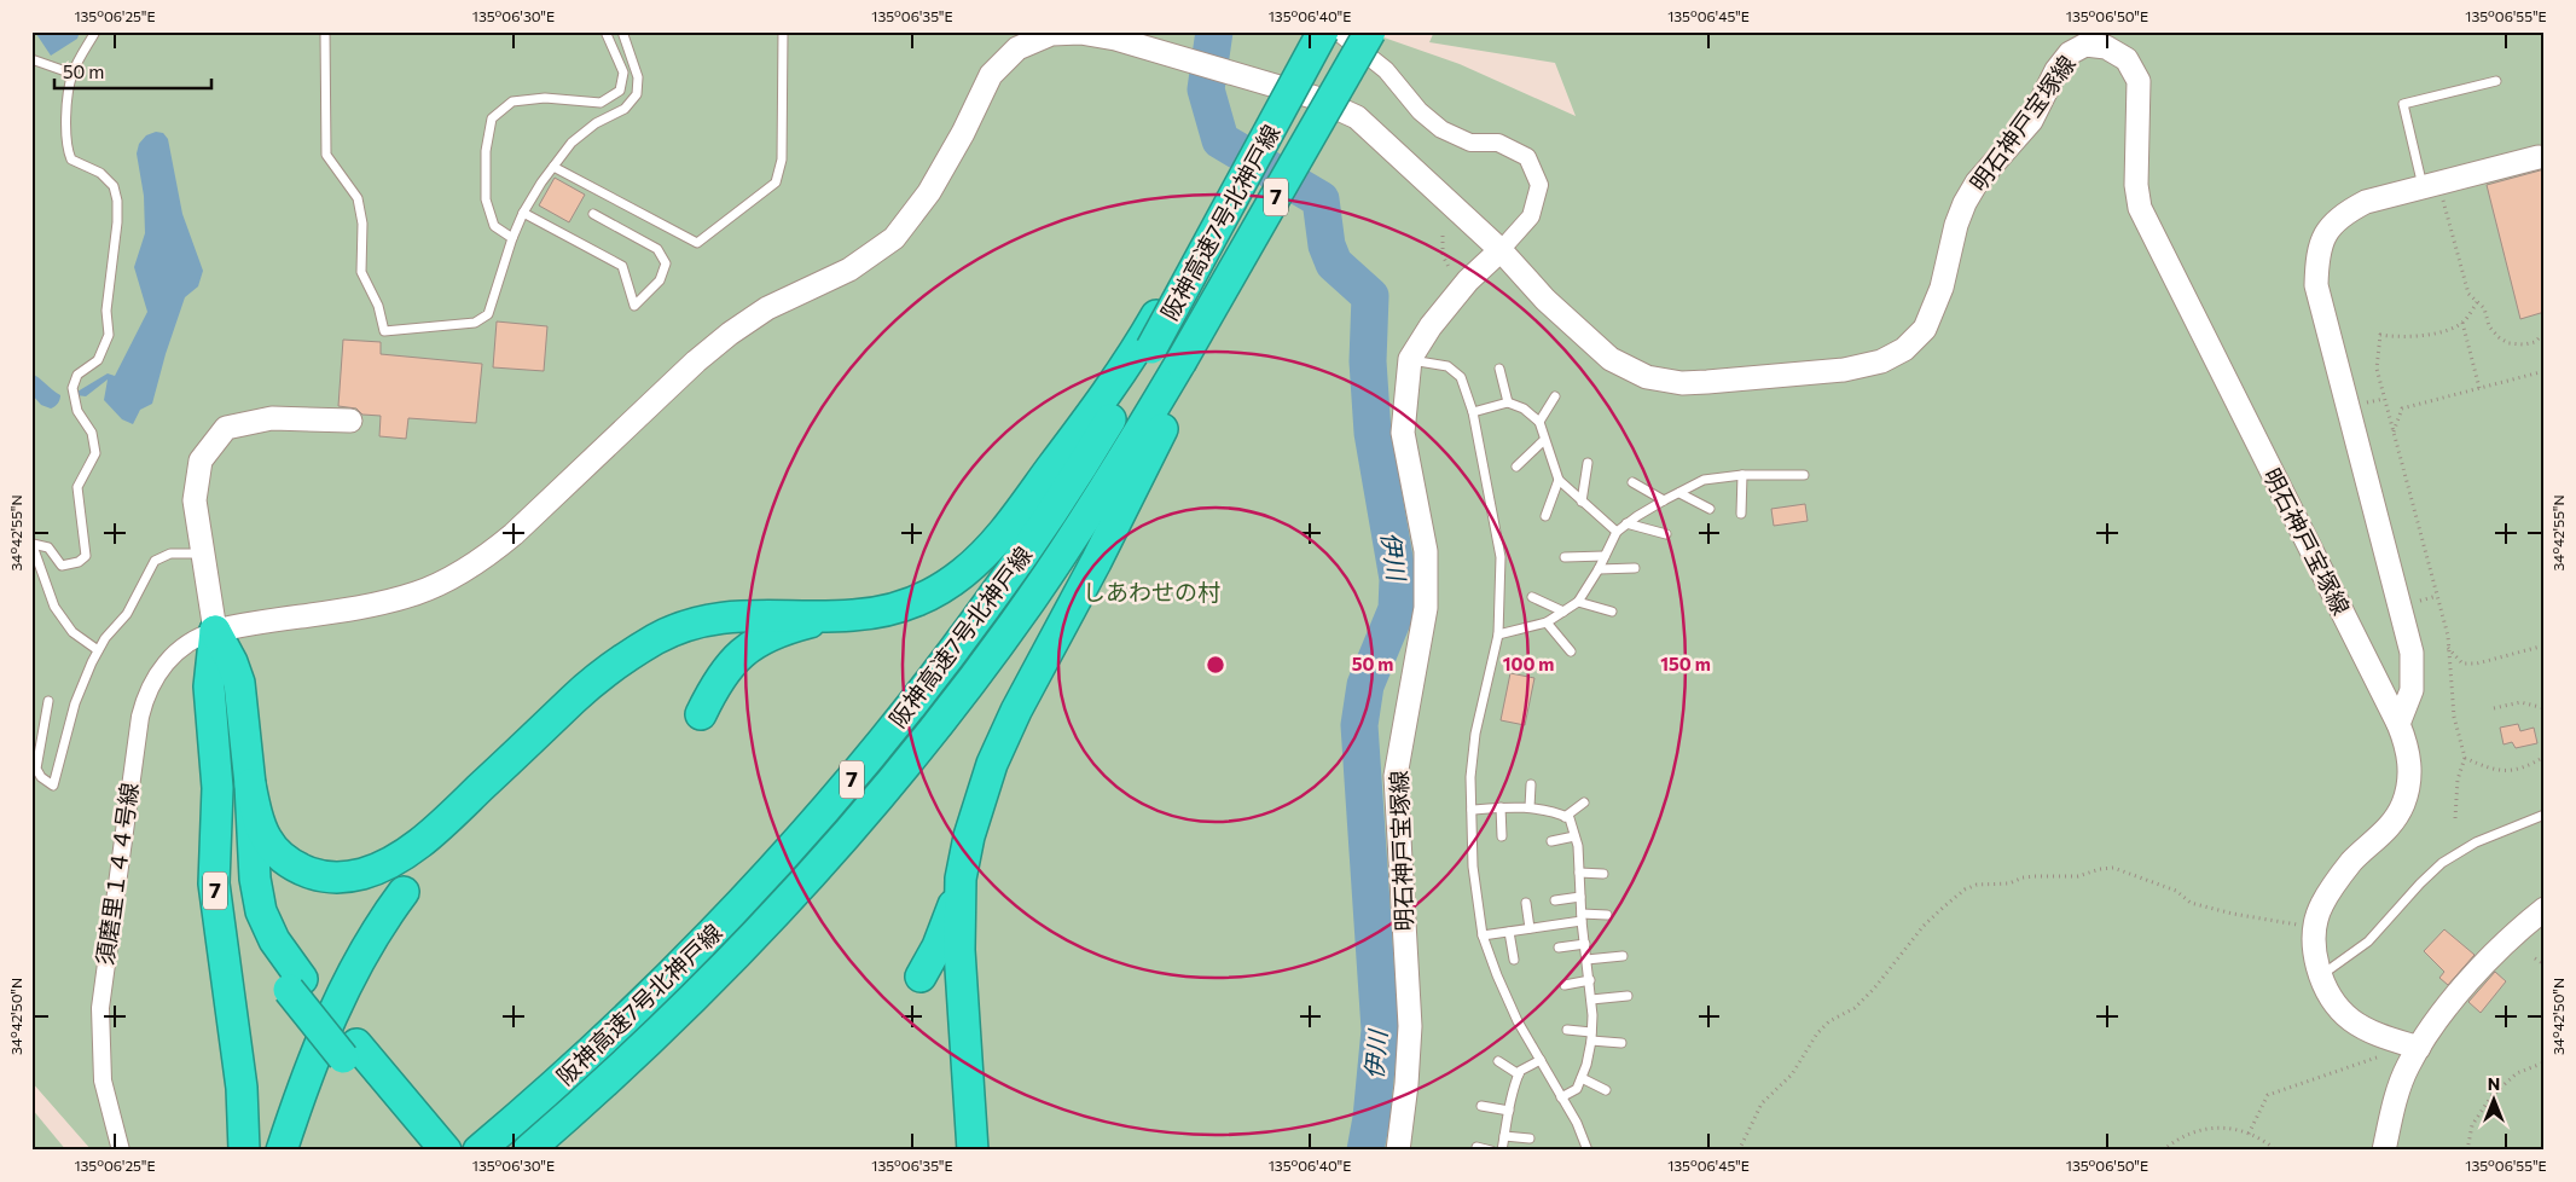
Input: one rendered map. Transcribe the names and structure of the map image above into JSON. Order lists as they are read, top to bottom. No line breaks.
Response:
{"streets":{"highway":["7","阪神高速7号北神戸線"],"street":["明石神戸宝塚線","須磨里１４４号線"]},"crossings":[["7","阪神高速7号北神戸線"],["7","須磨里１４４号線"]],"water":["伊川"],"parks":["しあわせの村"],"scale_bar":"50 m","north":"top","coordinates":["135°06'25\"E","135°06'30\"E","135°06'35\"E","135°06'40\"E","135°06'45\"E","135°06'50\"E","135°06'55\"E","34°42'55\"N","34°42'50\"N"],"rings":["50 m","100 m","150 m"]}
